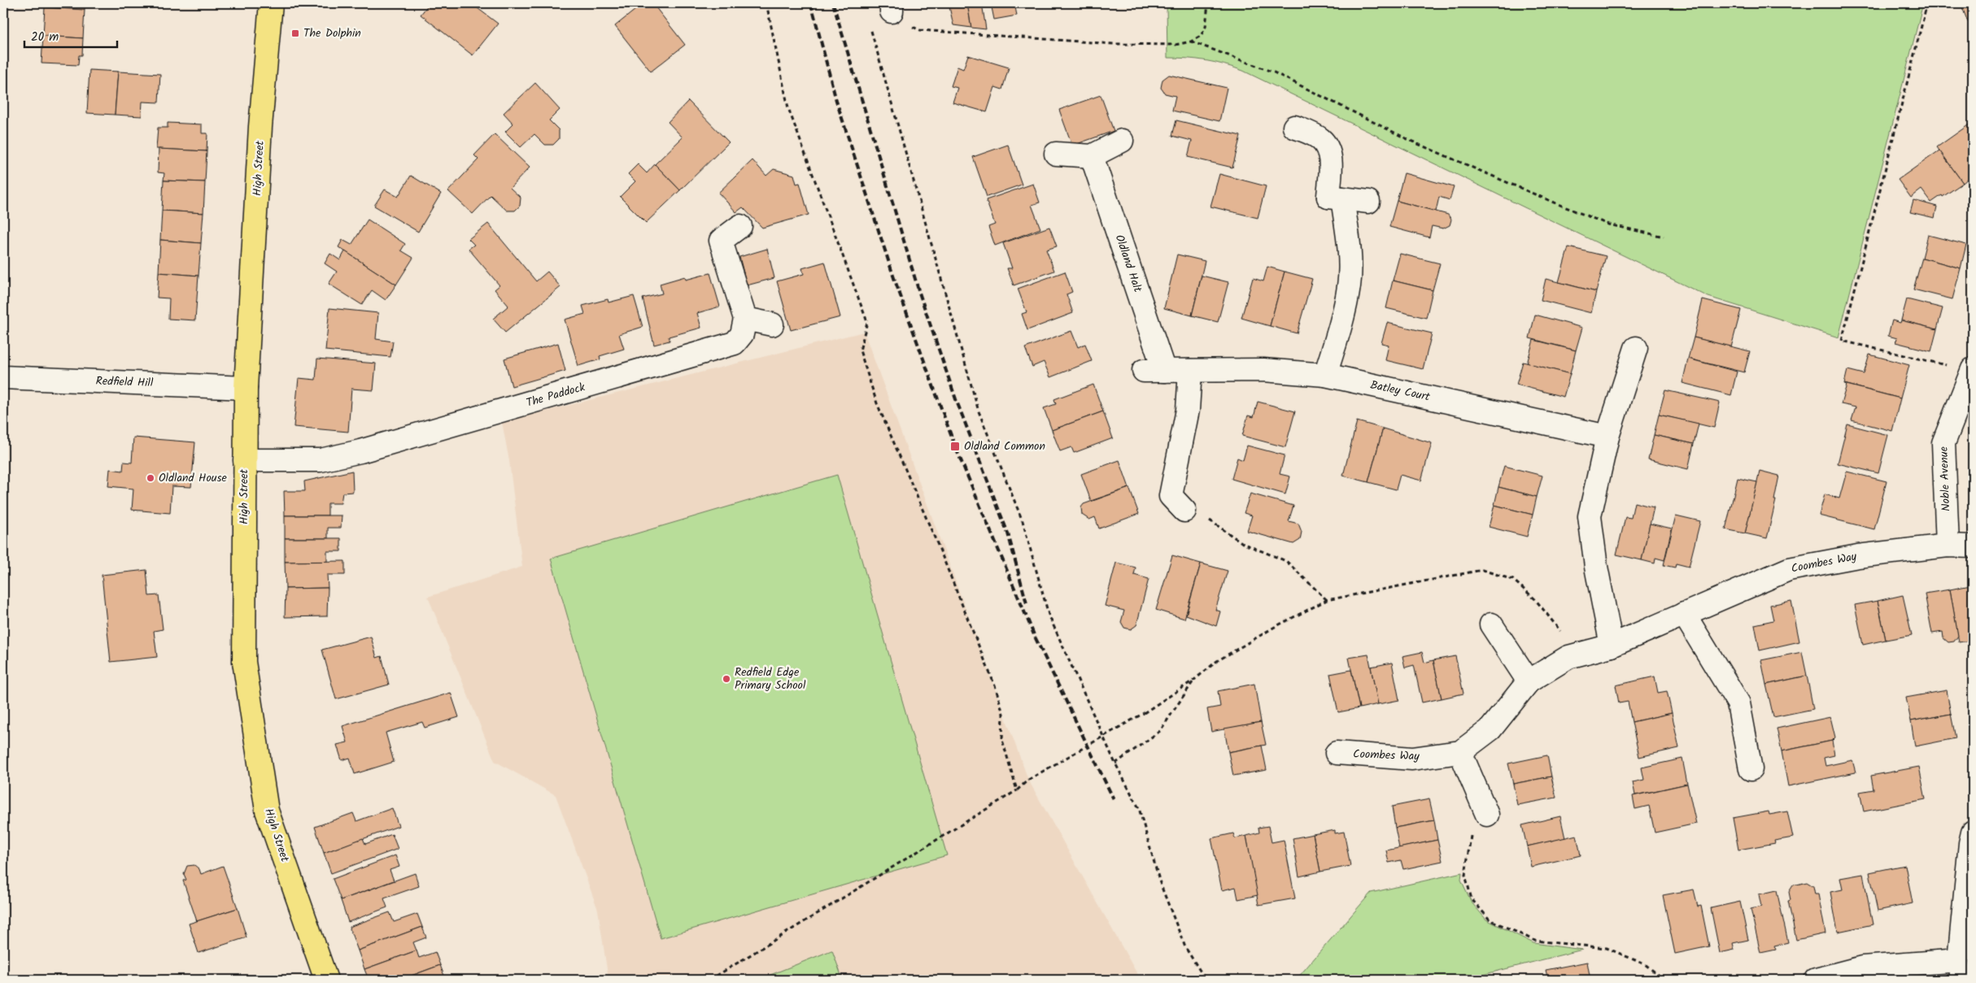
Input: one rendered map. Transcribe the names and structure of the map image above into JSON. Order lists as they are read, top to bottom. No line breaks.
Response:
{"streets":{"main road":["High Street"],"street":["Oldland Halt","Redfield Hill","Batley Court","The Paddock","Noble Avenue","Coombes Way"]},"crossings":[["High Street","Redfield Hill"],["High Street","The Paddock"],["Oldland Halt","Batley Court"],["Noble Avenue","Coombes Way"]],"places":{"transit":["The Dolphin","Oldland Common"],"other":["Oldland House","Redfield Edge Primary School"]},"scale_bar":"20 m"}
